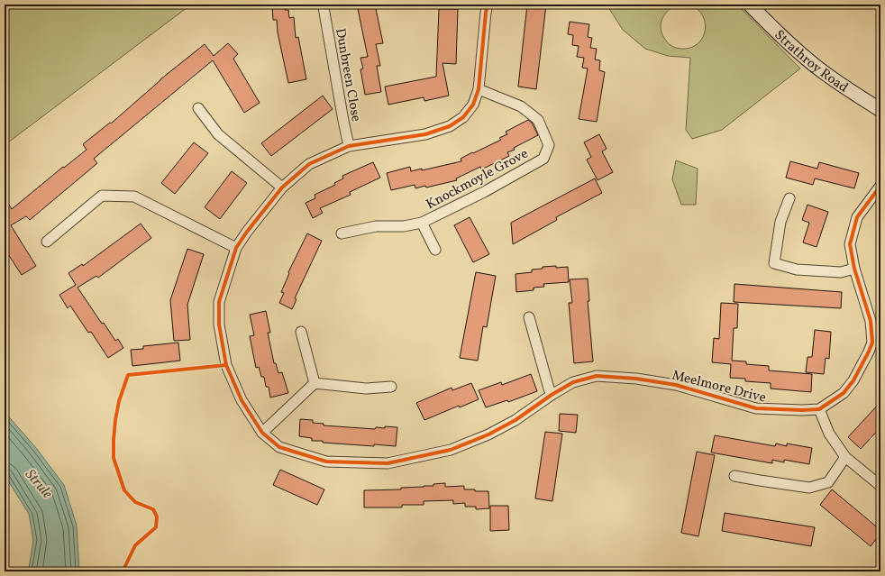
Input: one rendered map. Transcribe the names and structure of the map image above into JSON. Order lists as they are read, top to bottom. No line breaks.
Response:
{"streets":{"street":["Strathroy Road","Dunbreen Close","Knockmoyle Grove","Meelmore Drive"]},"crossings":[["Dunbreen Close","Meelmore Drive"],["Knockmoyle Grove","Meelmore Drive"]],"water":["Strule"]}
